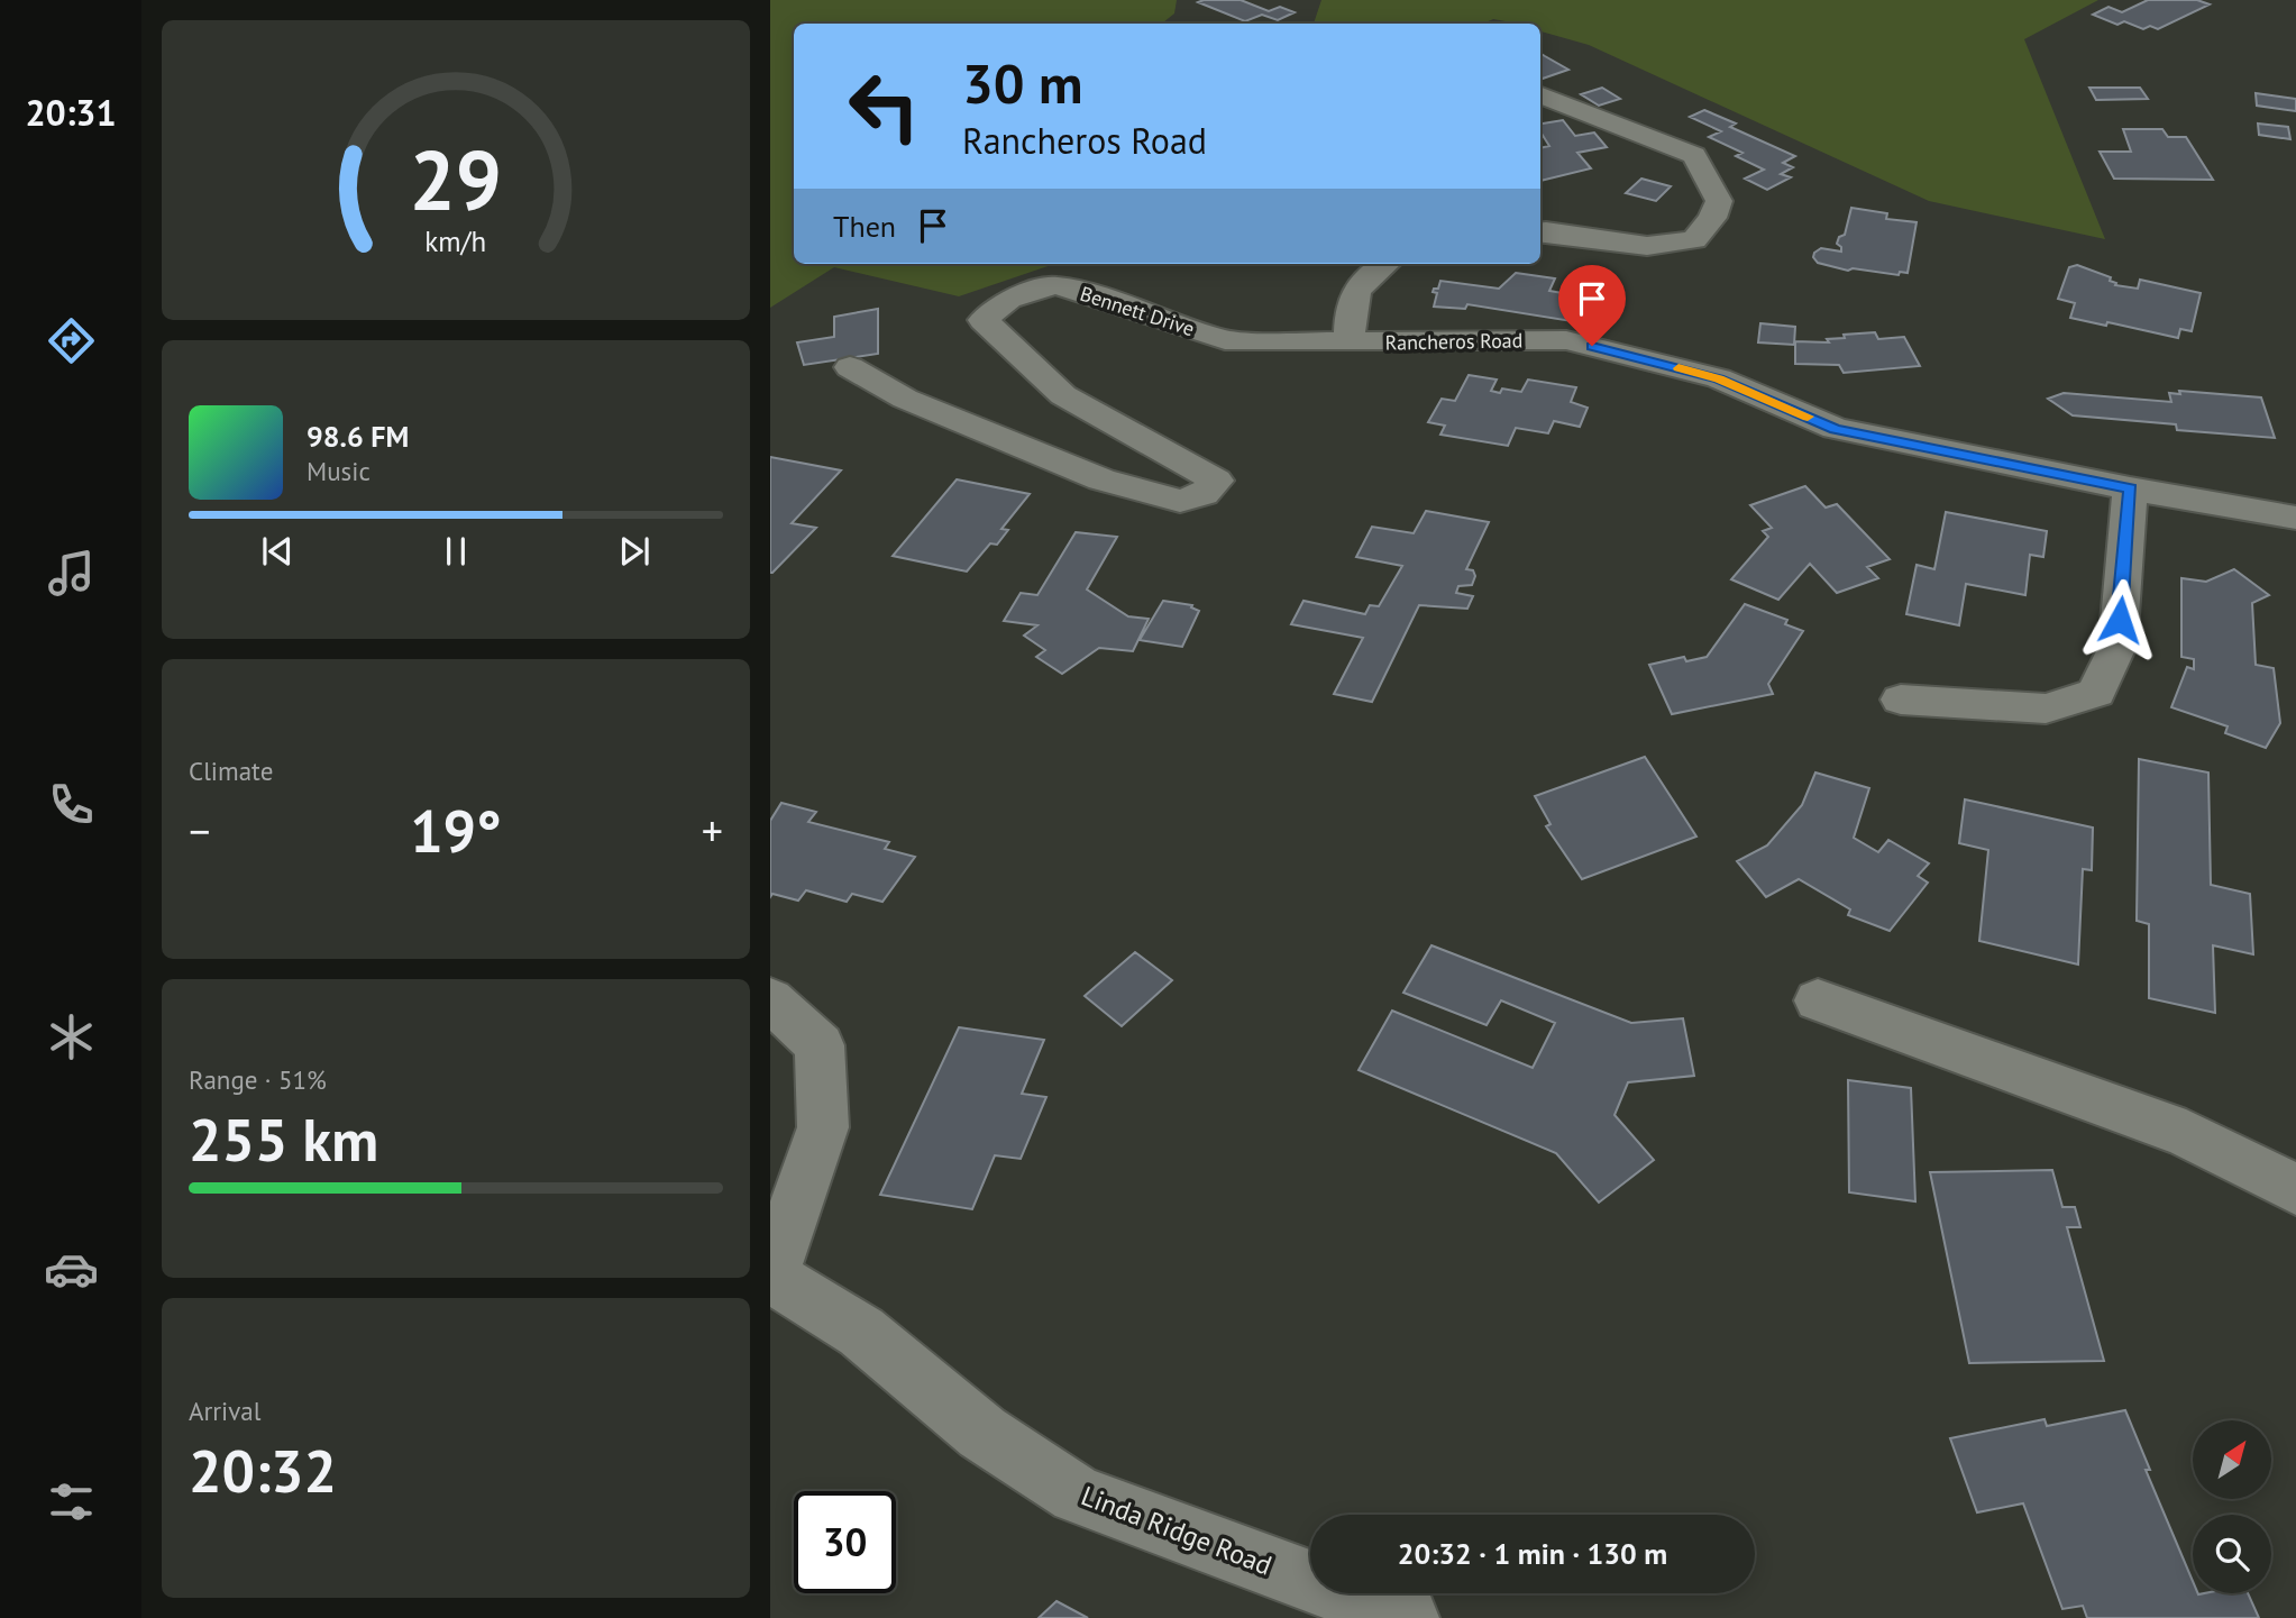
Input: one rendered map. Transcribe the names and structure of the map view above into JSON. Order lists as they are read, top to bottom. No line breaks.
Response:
{"streets":{"street":["Bennett Drive","Rancheros Road","Linda Ridge Road"]},"crossings":[["Bennett Drive","Rancheros Road"]],"north":"top right","page":{"tabs":"20:31","turn":["30 m","Rancheros Road"],"then":"Then","song":["98.6 FM","Music"],"tile":["Climate",["Range · 51%","255 km"],["Arrival","20:32"]],"heat":["−","19°","+"],"limit":"30","trip":"20:32 · 1 min · 130 m","gauge":["29","km/h"]}}
